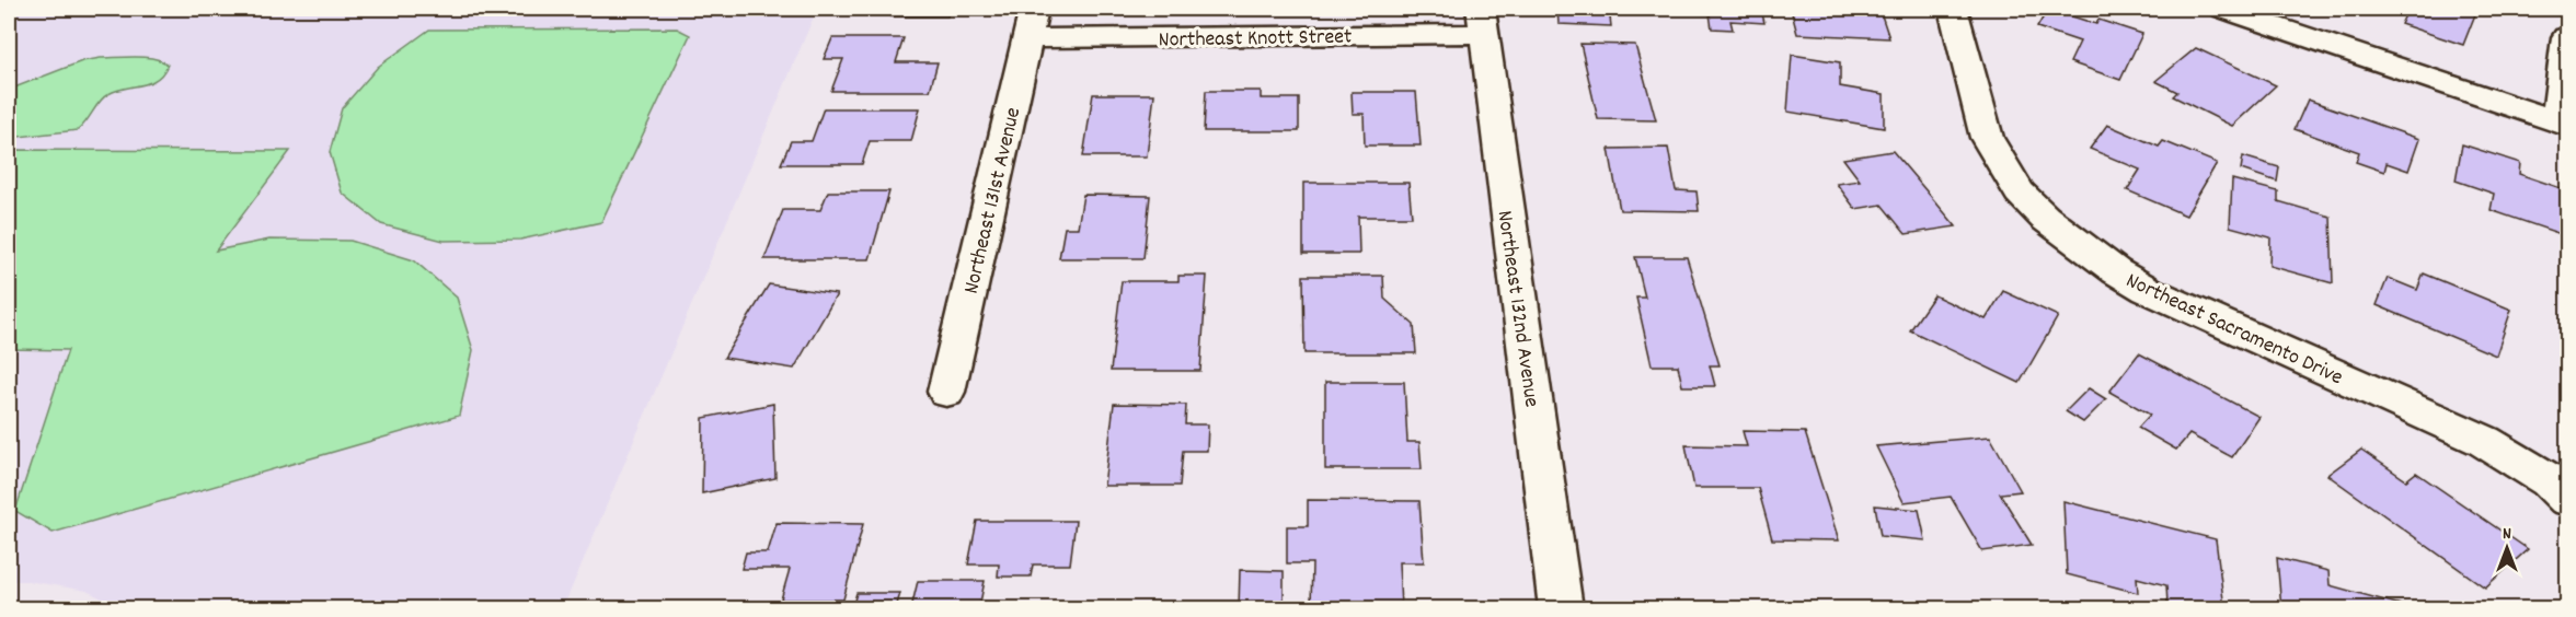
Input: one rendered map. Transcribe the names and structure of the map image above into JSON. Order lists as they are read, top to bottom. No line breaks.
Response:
{"streets":{"street":["Northeast Knott Street","Northeast 131st Avenue","Northeast 132nd Avenue","Northeast Sacramento Drive"]},"crossings":[["Northeast Knott Street","Northeast 131st Avenue"],["Northeast Knott Street","Northeast 132nd Avenue"]],"north":"top"}
